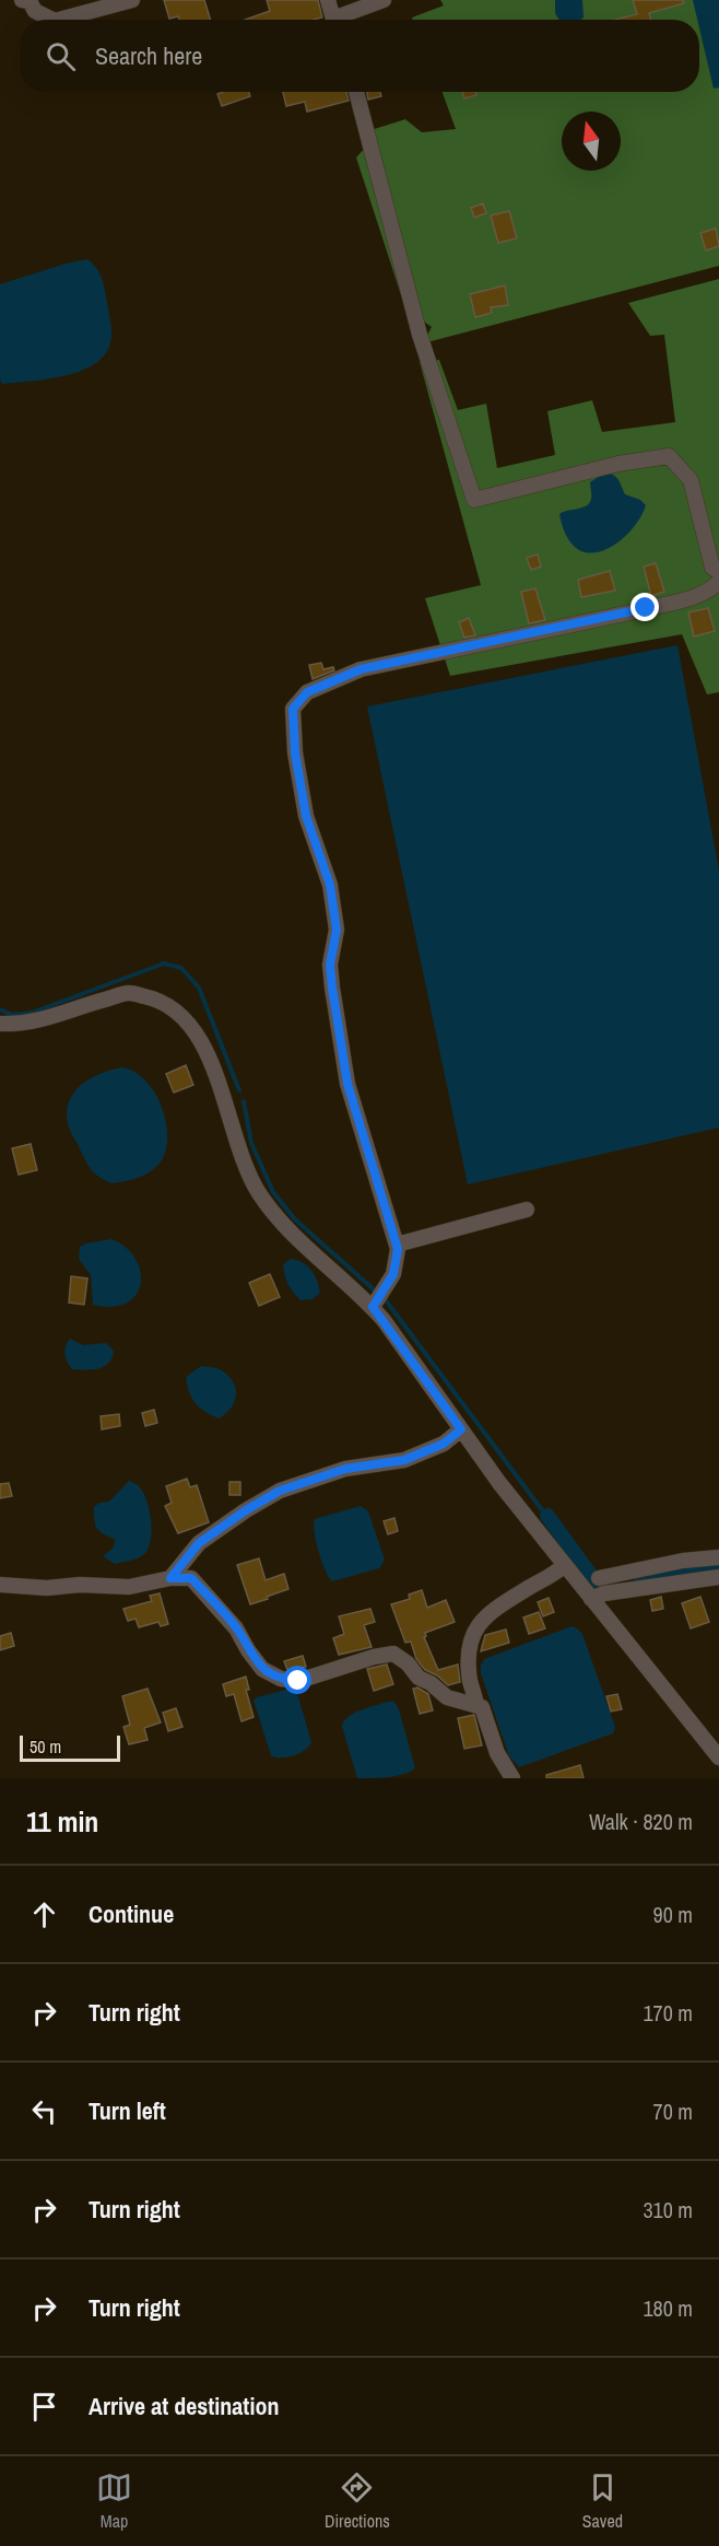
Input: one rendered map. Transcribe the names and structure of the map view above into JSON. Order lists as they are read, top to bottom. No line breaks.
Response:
{"scale_bar":"50 m","north":"top","page":{"search":"Search here","scale":"50 m","heading":["11 min","Walk · 820 m"],"list":[["Continue","90 m"],["Turn right","170 m"],["Turn left","70 m"],["Turn right","310 m"],["Turn right","180 m"],"Arrive at destination"],"nav":["Map","Directions","Saved"]}}
